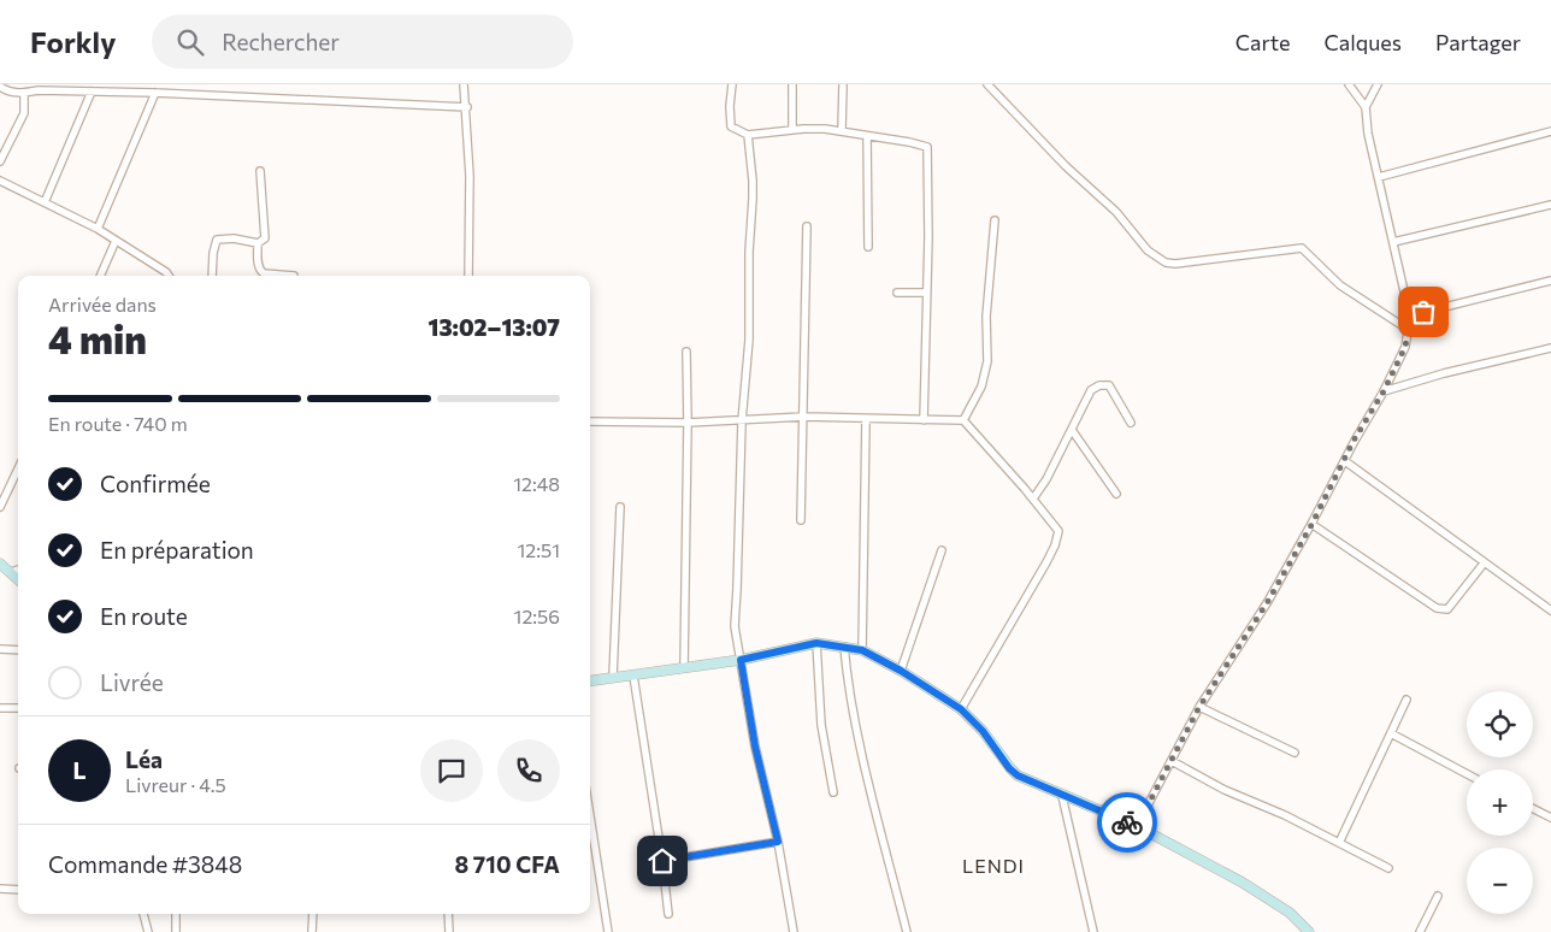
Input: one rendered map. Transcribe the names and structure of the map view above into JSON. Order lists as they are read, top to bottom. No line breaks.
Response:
{"districts":["LENDI"],"page":{"header":"Forkly","search":"Rechercher","nav":["Carte","Calques","Partager"],"heading":["4 min","Arrivée dans","13:02–13:07"],"panel":["Léa","Livreur · 4.5","Commande #3848","8 710 CFA"],"bar":"En route · 740 m","list":[["Confirmée","12:48"],["En préparation","12:51"],["En route","12:56"],"Livrée"],"map_buttons":["+","−"],"round":"L"}}
